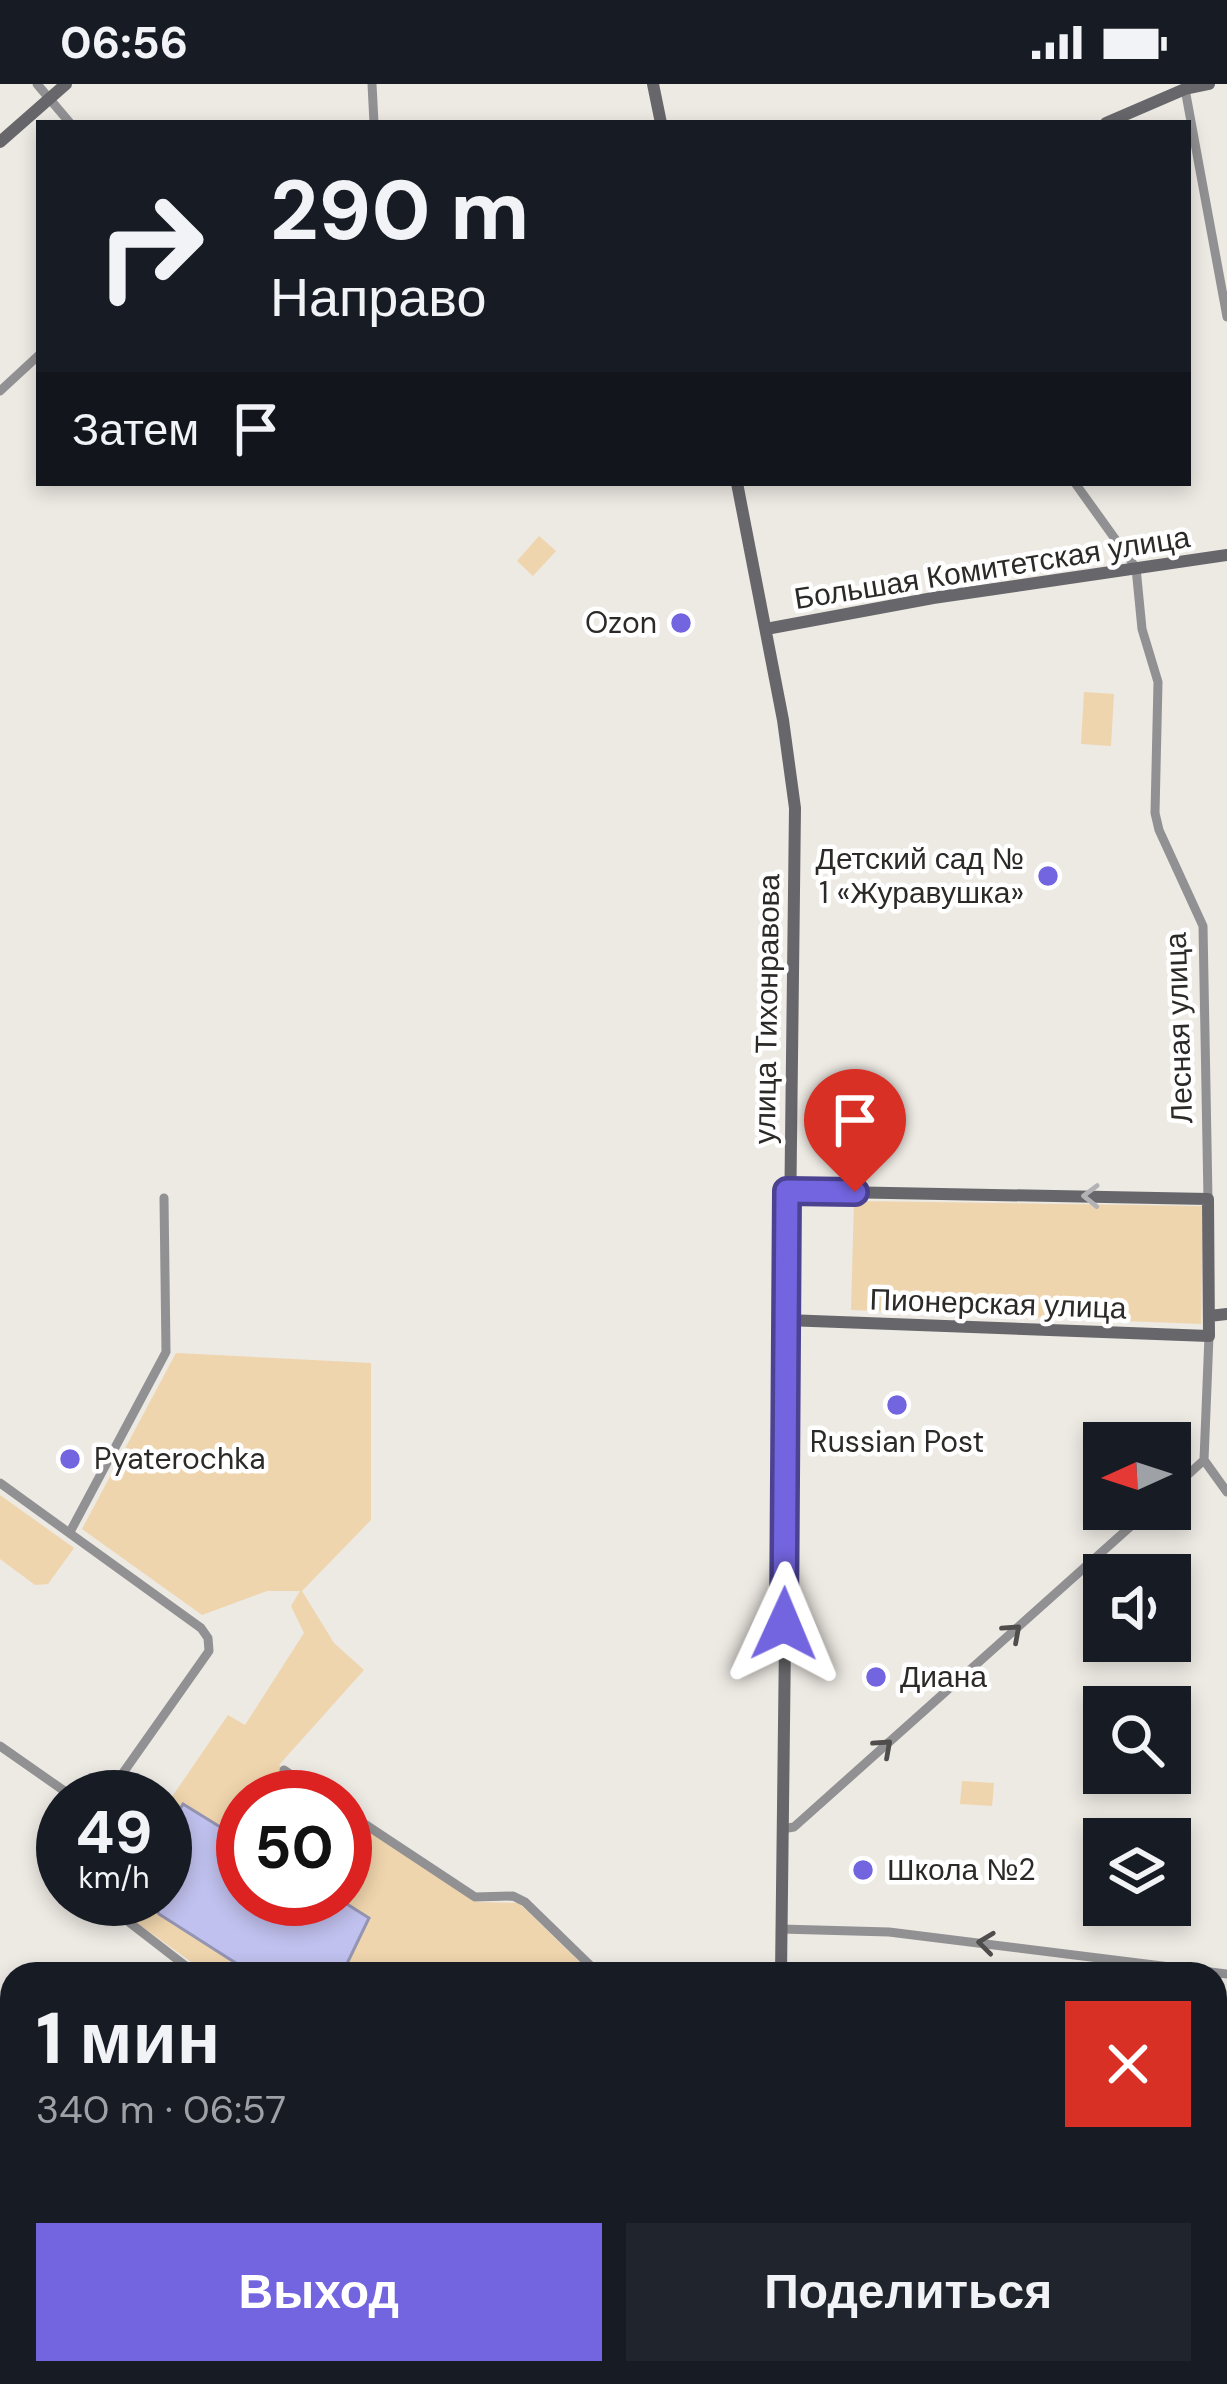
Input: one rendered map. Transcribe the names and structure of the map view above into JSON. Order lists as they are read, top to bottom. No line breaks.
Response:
{"streets":{"street":["Большая Комитетская улица","улица Тихонравова","Лесная улица","Пионерская улица"]},"crossings":[["Большая Комитетская улица","улица Тихонравова"],["Большая Комитетская улица","Лесная улица"],["улица Тихонравова","Пионерская улица"],["Лесная улица","Пионерская улица"]],"places":["Ozon","Детский сад № 1 «Журавушка»","Russian Post","Pyaterochka","Диана","Школа №2"],"north":"left","page":{"status":"06:56","turn":["290 m","Направо"],"then":"Затем","speed":"49 km/h","limit":"50","heading":["1 мин","340 m · 06:57"],"buttons":["Выход","Поделиться"]}}
